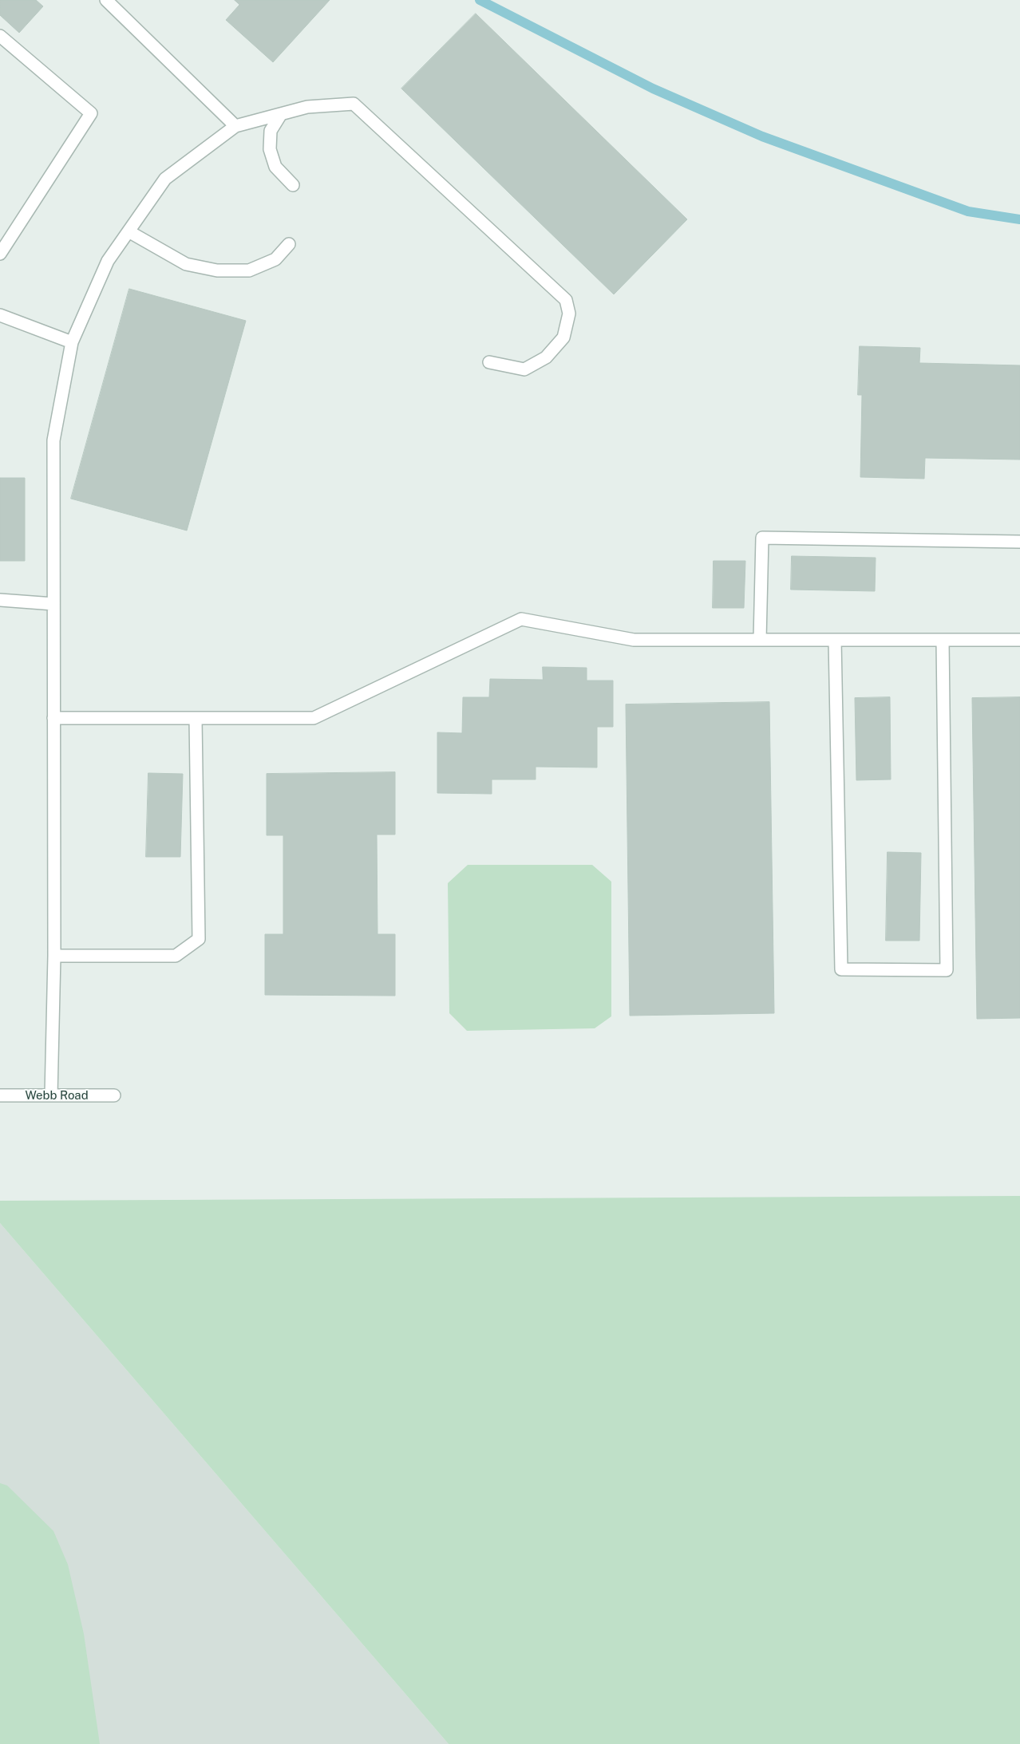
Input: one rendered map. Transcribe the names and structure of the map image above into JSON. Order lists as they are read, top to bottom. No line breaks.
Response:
{"streets":{"street":["Webb Road"]}}
